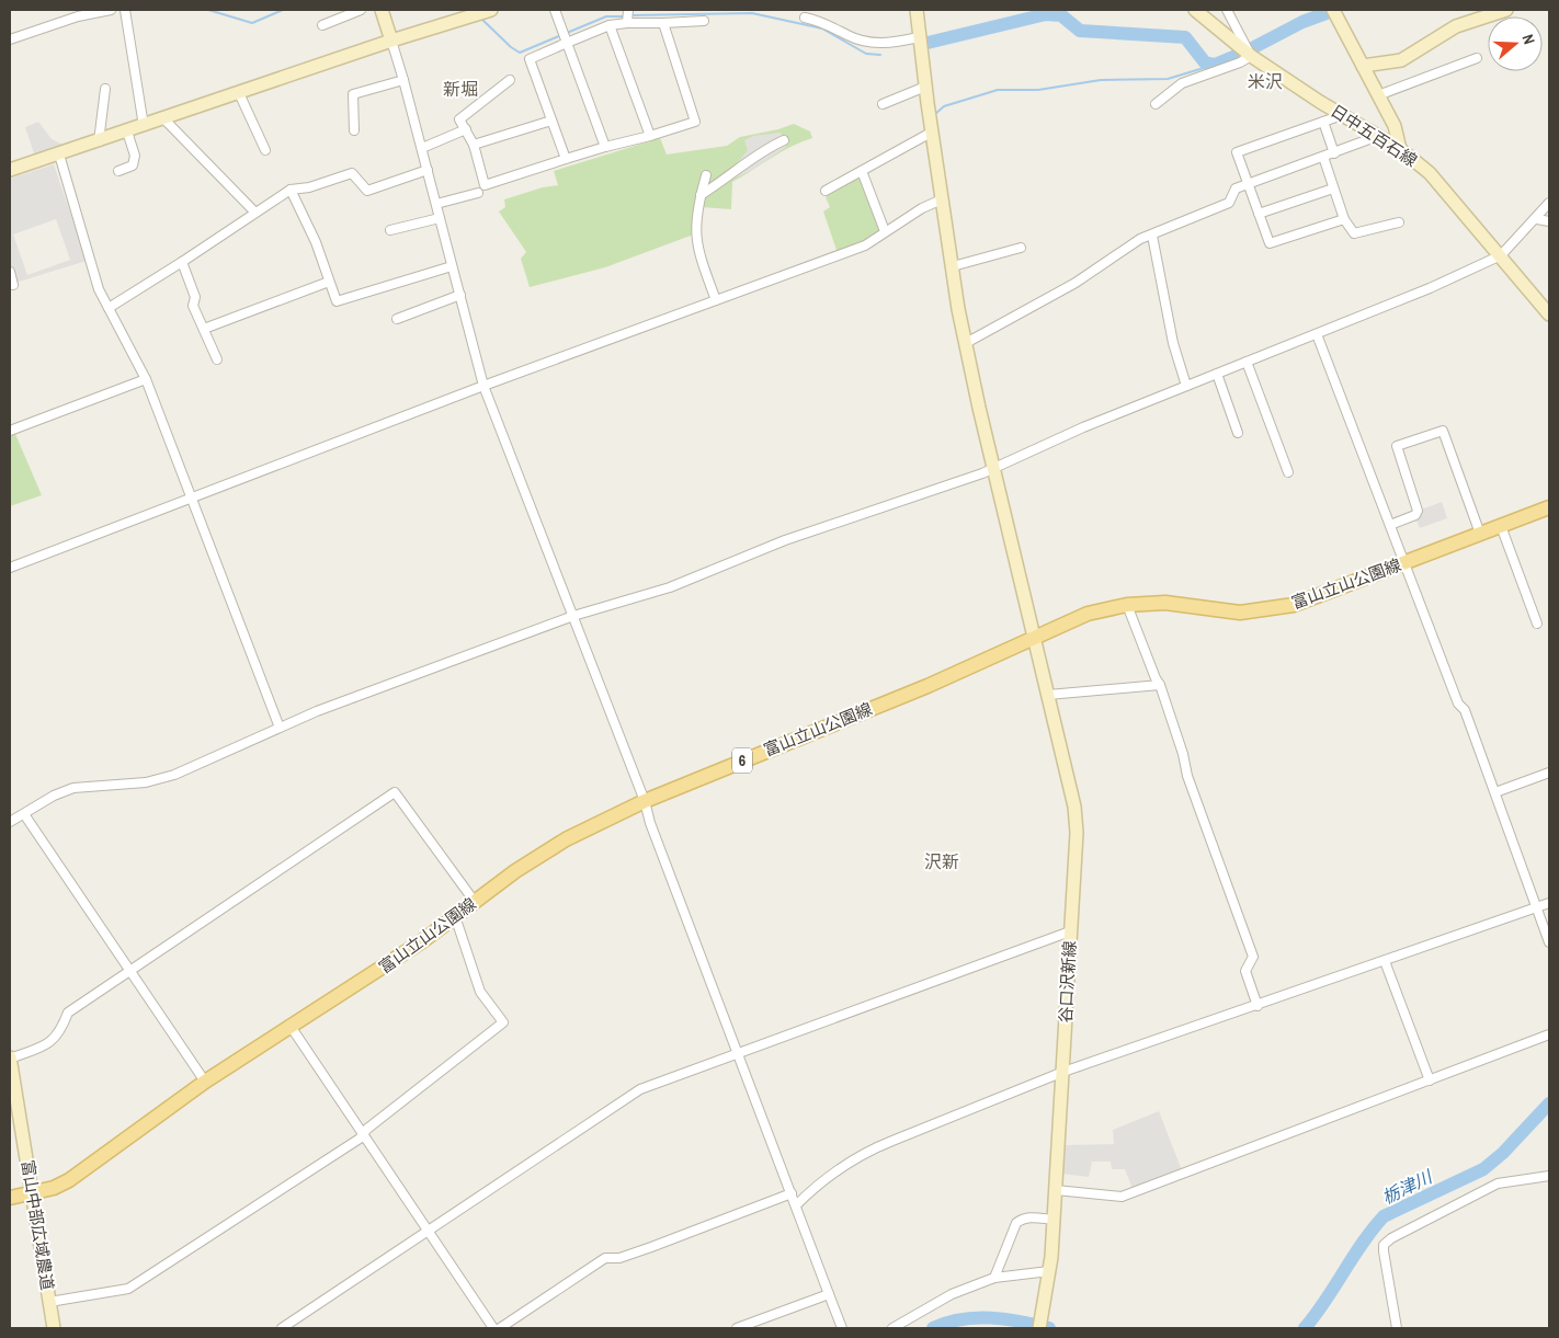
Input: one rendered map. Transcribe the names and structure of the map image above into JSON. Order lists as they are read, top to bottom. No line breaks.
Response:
{"streets":{"main road":["富山立山公園線","6"],"street":["日中五百石線","谷口沢新線","富山中部広域農道"]},"crossings":[["富山立山公園線","谷口沢新線"],["富山立山公園線","富山中部広域農道"]],"districts":["米沢","新堀","沢新"],"water":["栃津川"],"north":"right"}
